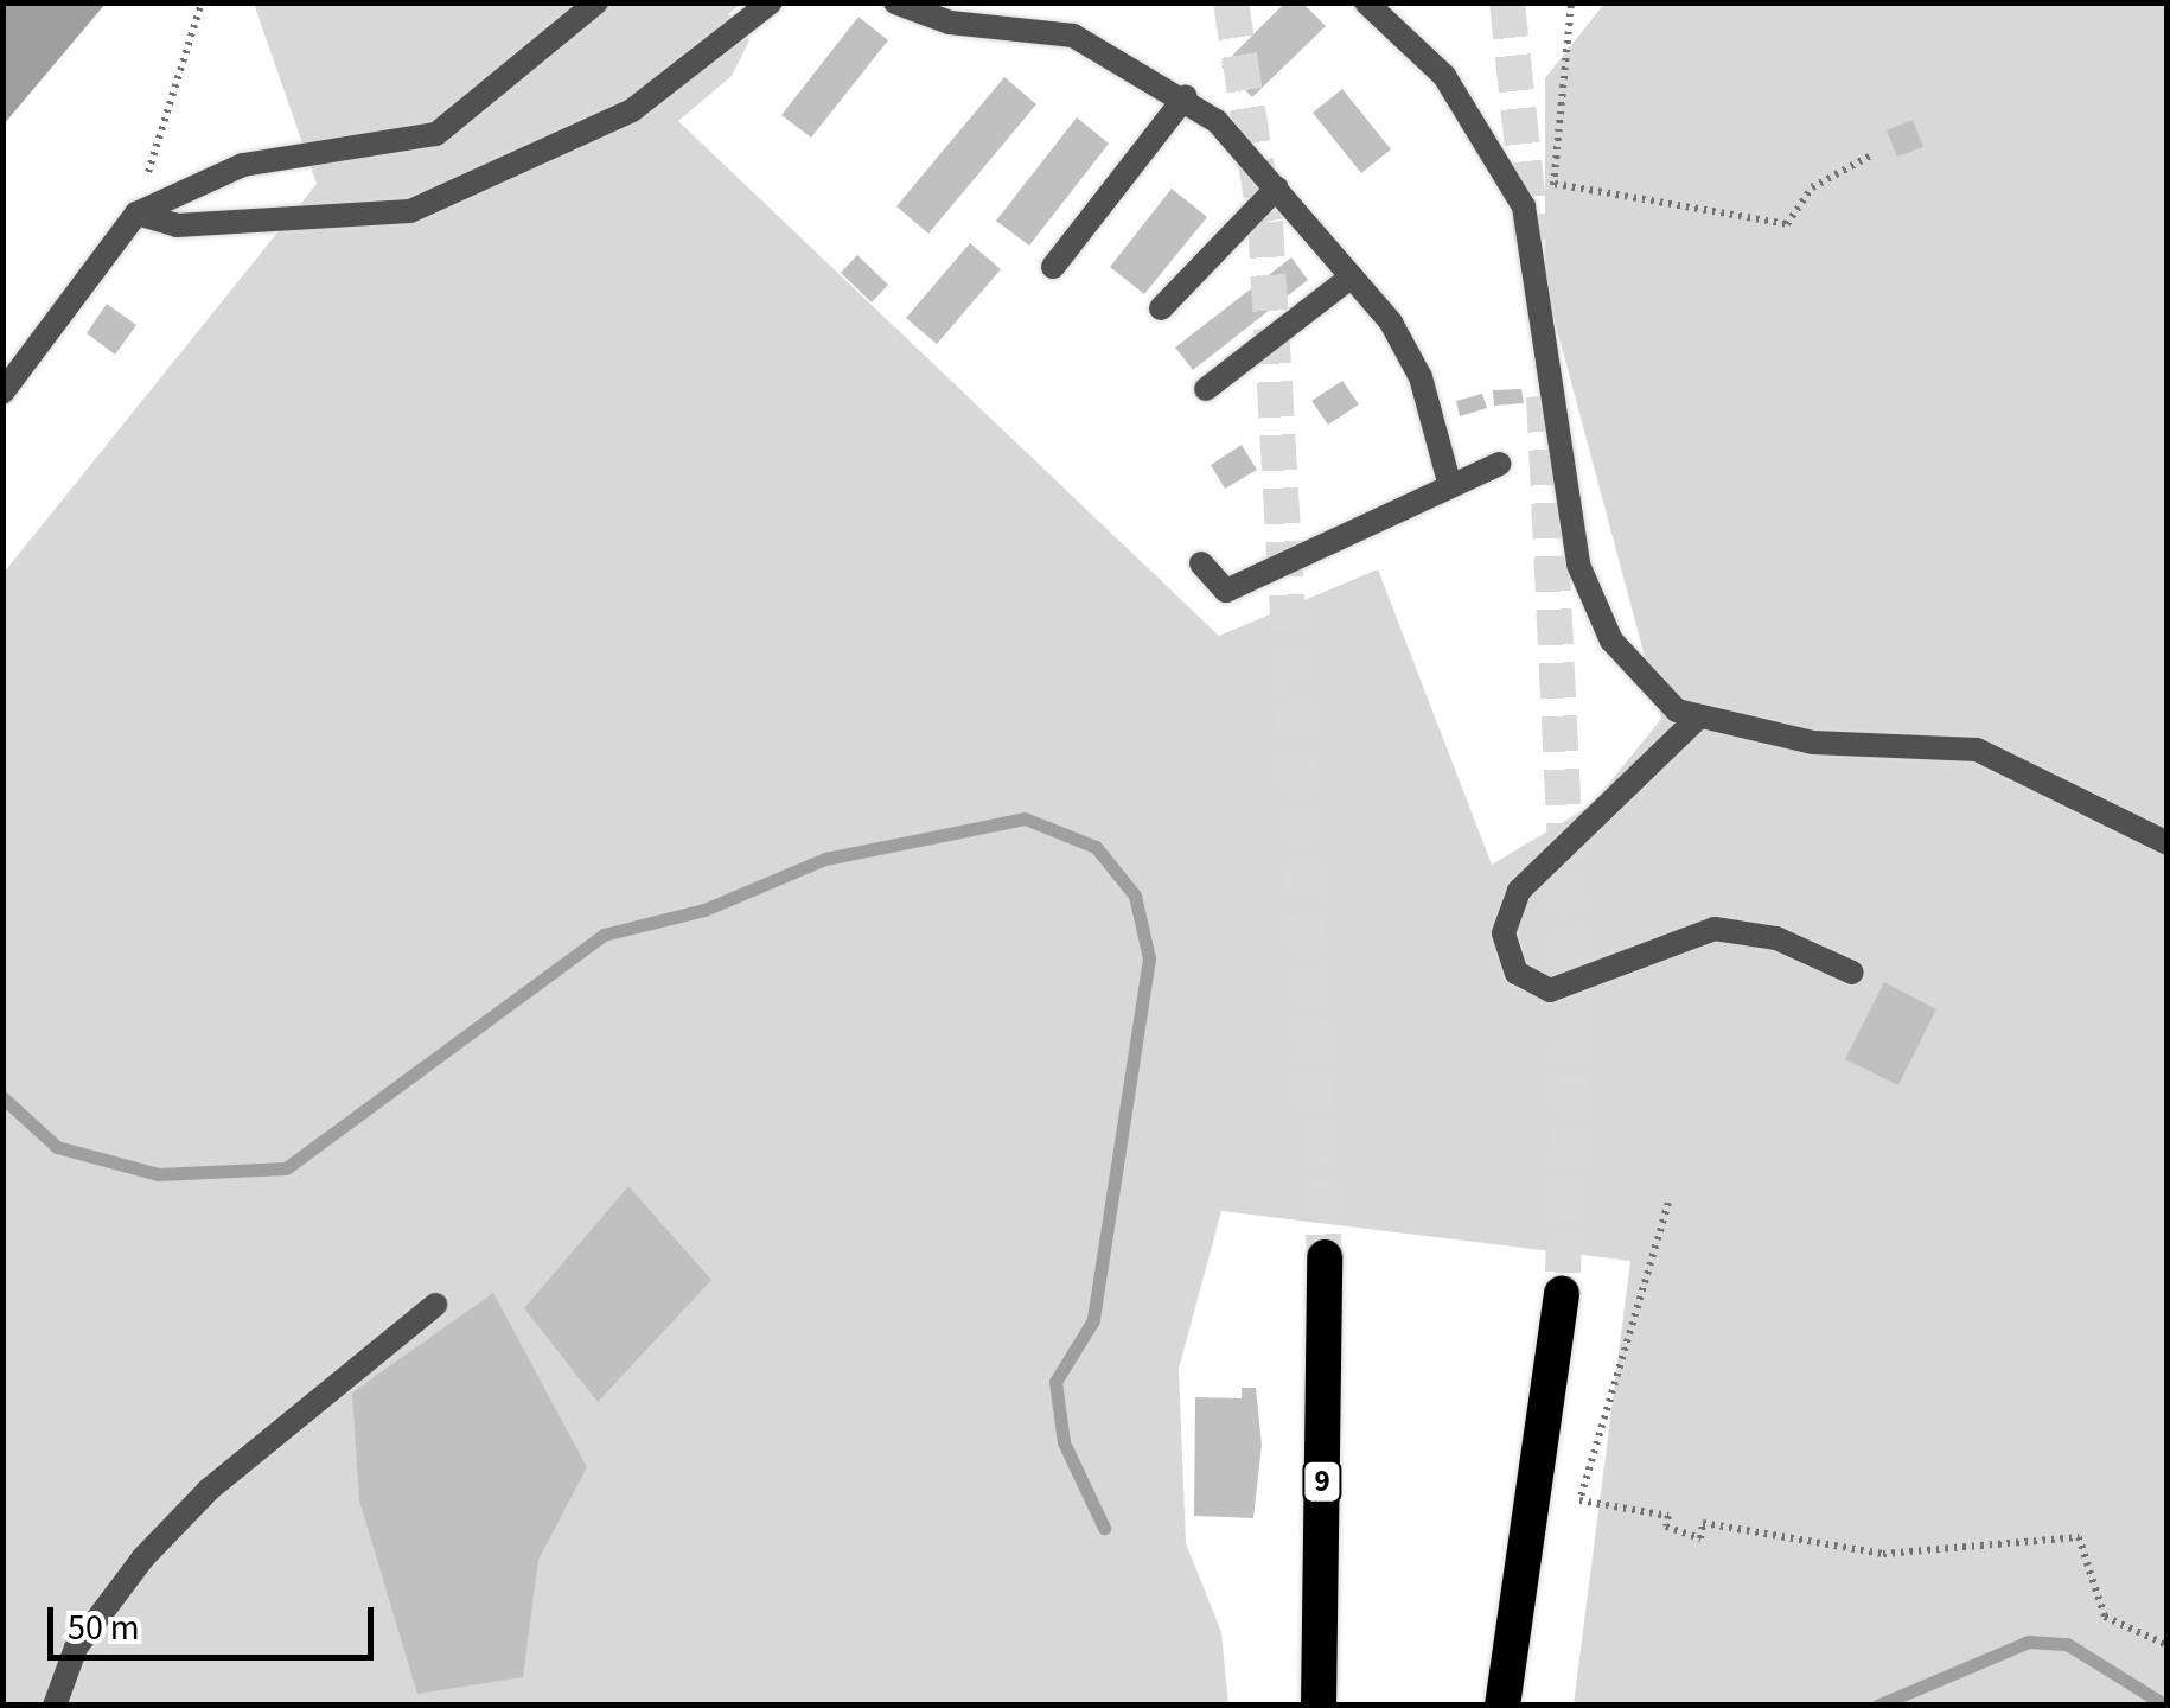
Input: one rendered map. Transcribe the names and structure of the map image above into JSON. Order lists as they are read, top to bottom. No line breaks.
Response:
{"streets":{"highway":["9"]},"scale_bar":"50 m"}
